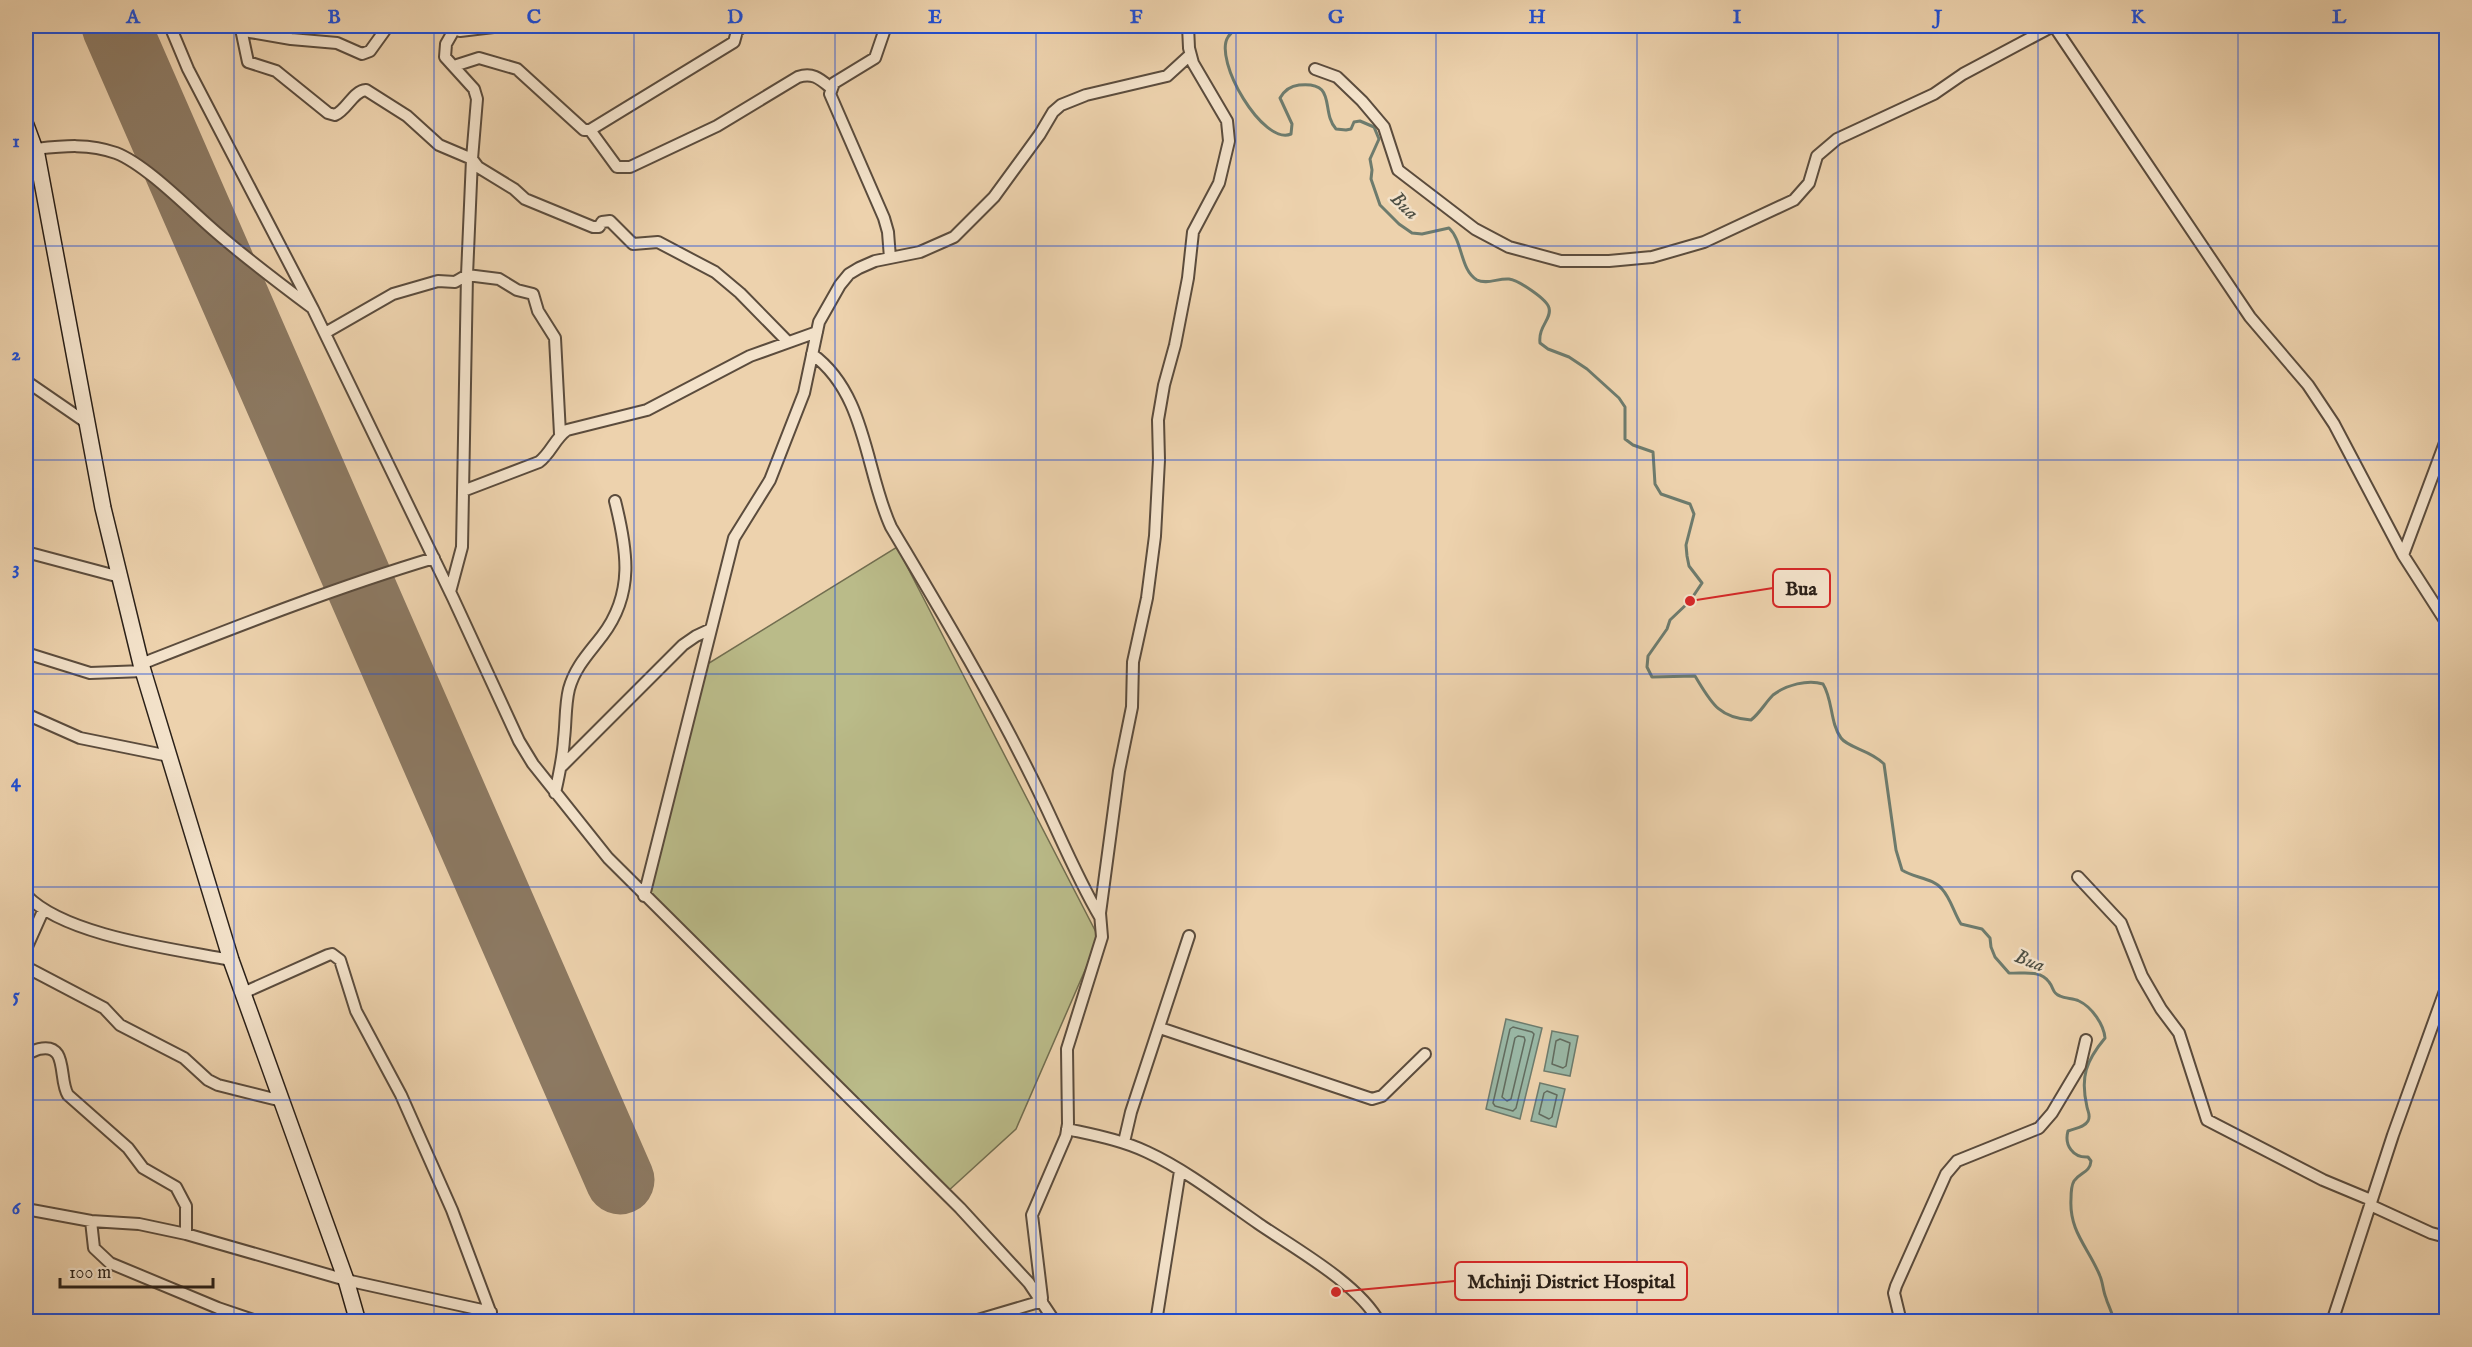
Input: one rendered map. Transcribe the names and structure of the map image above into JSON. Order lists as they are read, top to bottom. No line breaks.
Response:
{"water":["Bua"],"places":["Bua","Mchinji District Hospital"],"scale_bar":"100 m","grid":{"columns":["A","B","C","D","E","F","G","H","I","J","K","L"],"rows":["1","2","3","4","5","6"]}}
